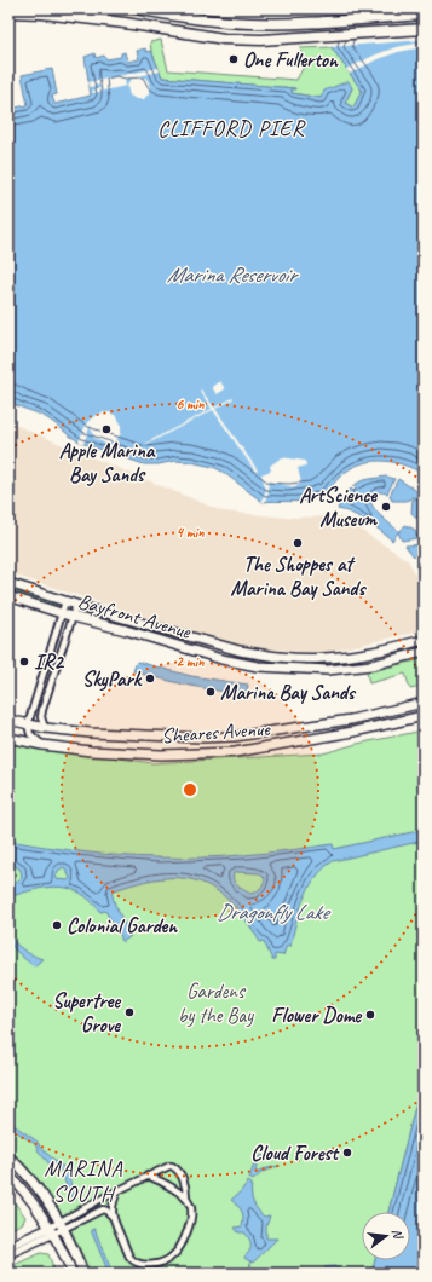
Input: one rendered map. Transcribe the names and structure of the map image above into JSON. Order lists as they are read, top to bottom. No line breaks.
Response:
{"streets":{"main road":["Bayfront Avenue","Sheares Avenue"]},"districts":["CLIFFORD PIER","MARINA SOUTH"],"water":["Marina Reservoir","Dragonfly Lake"],"parks":["Gardens by the Bay"],"places":["One Fullerton","Apple Marina Bay Sands","ArtScience Museum","The Shoppes at Marina Bay Sands","IR2","SkyPark","Marina Bay Sands","Colonial Garden","Supertree Grove","Flower Dome","Cloud Forest"],"north":"right","rings":["6 min","4 min","2 min"]}
